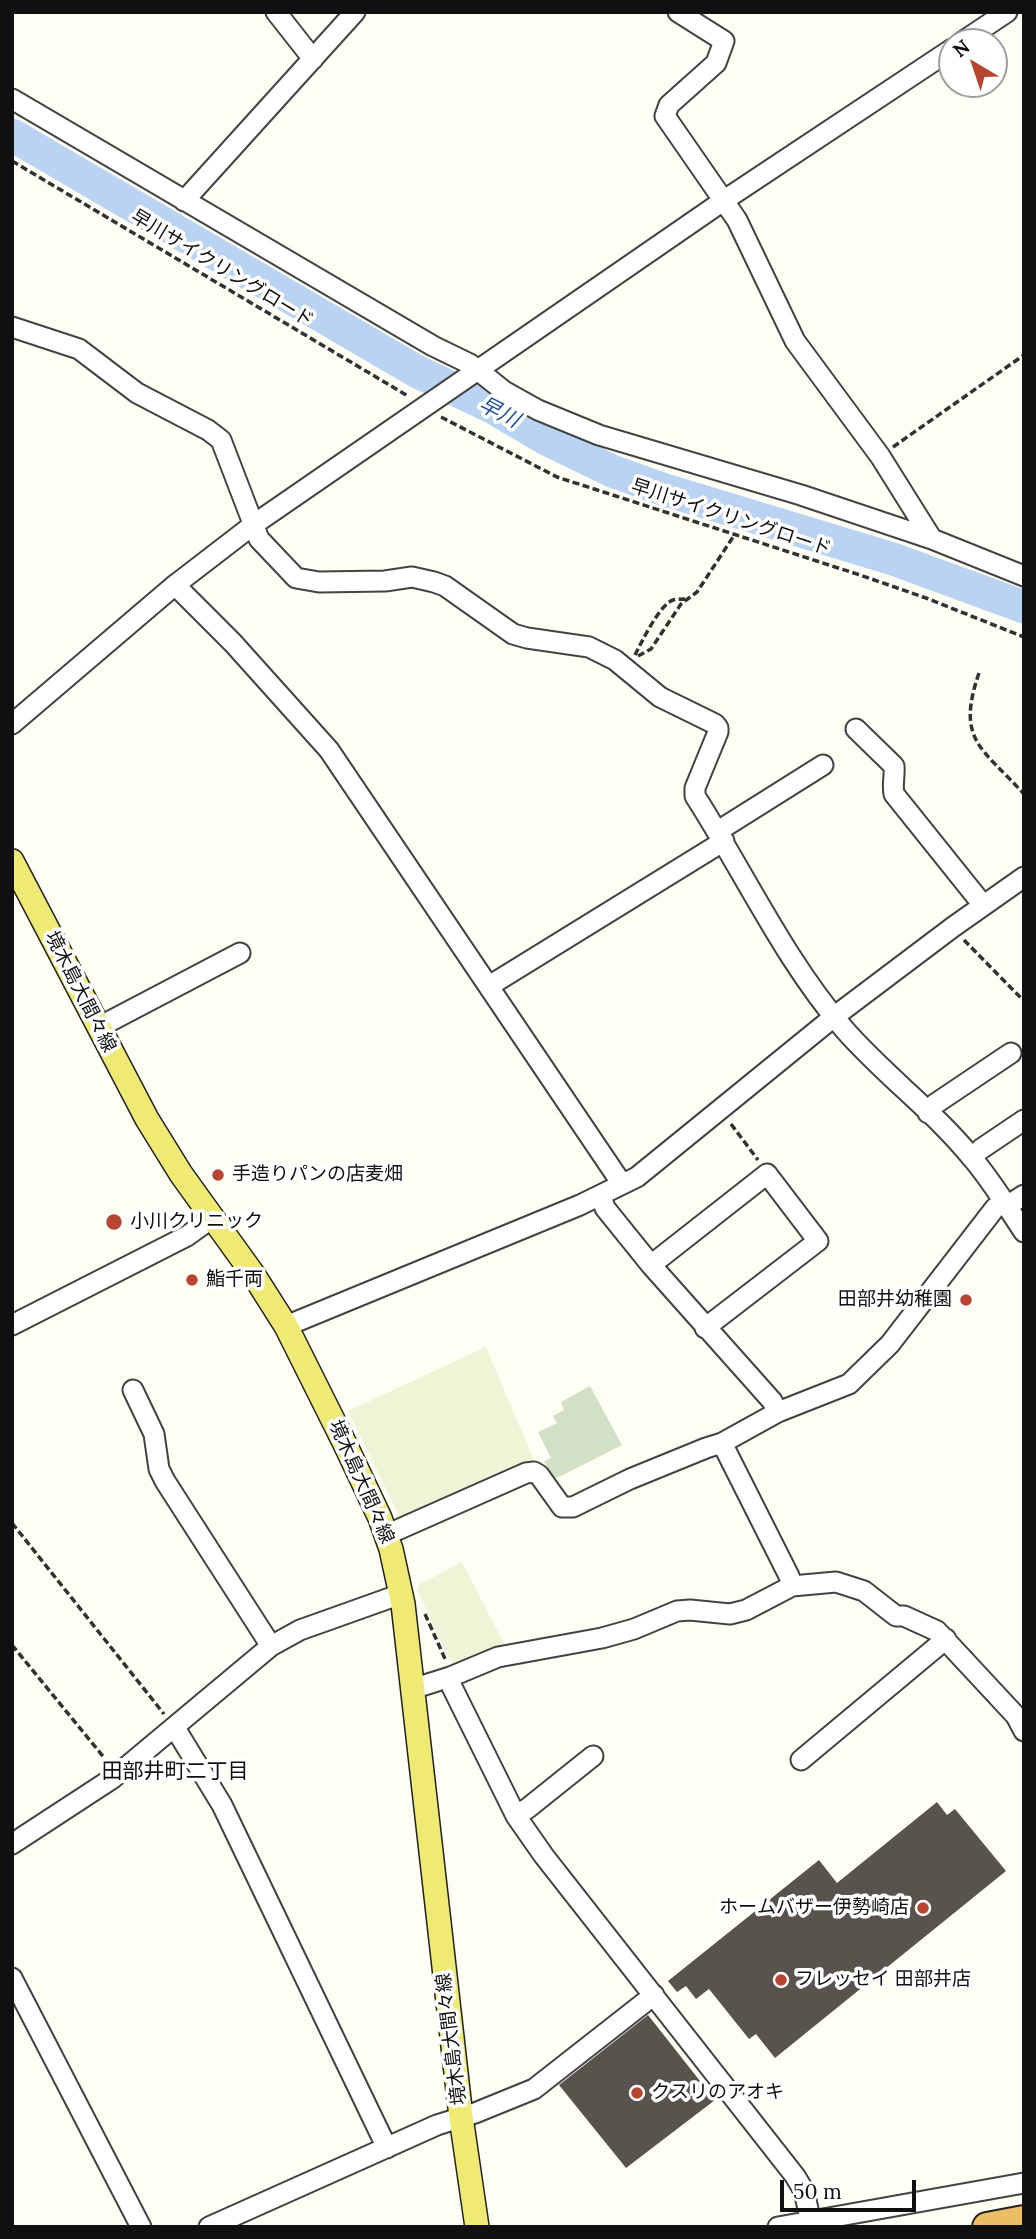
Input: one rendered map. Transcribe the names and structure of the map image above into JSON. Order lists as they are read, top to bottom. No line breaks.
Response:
{"streets":{"main road":["境木島大間々線"],"path":["早川サイクリングロード"]},"districts":["田部井町二丁目"],"water":["早川"],"places":["手造りパンの店麦畑","小川クリニック","鮨千両","田部井幼稚園","ホームバザー伊勢崎店","フレッセイ 田部井店","クスリのアオキ"],"scale_bar":"50 m","north":"top left"}
